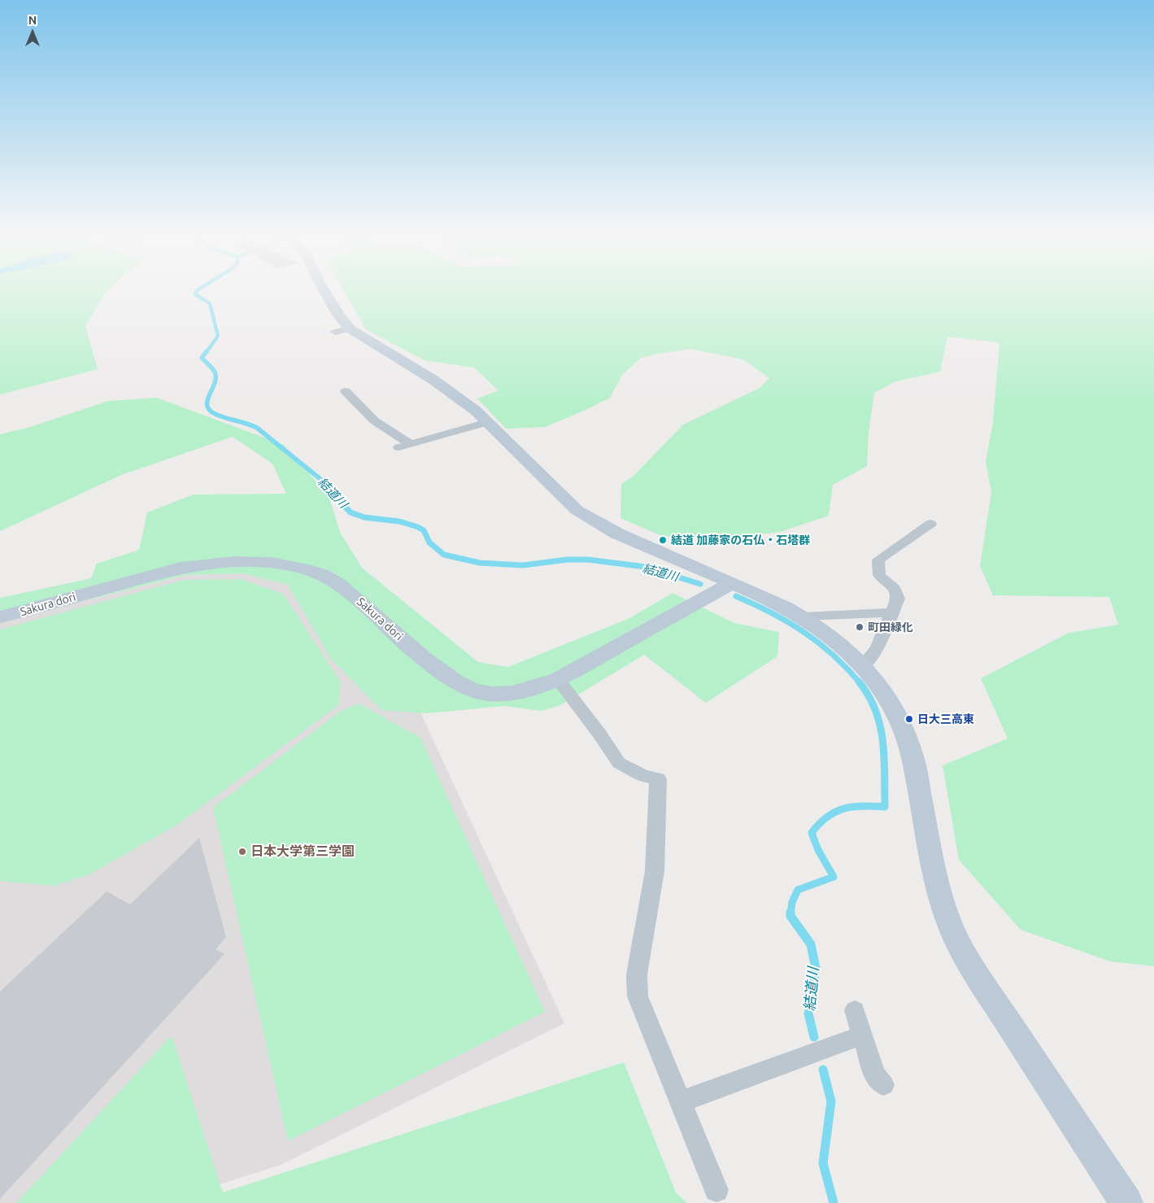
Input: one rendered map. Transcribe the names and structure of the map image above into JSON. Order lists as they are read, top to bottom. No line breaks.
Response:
{"streets":{"street":["Sakura dori"]},"water":["結道川"],"places":["結道 加藤家の石仏・石塔群","町田緑化","日大三高東","日本大学第三学園"],"north":"top"}
